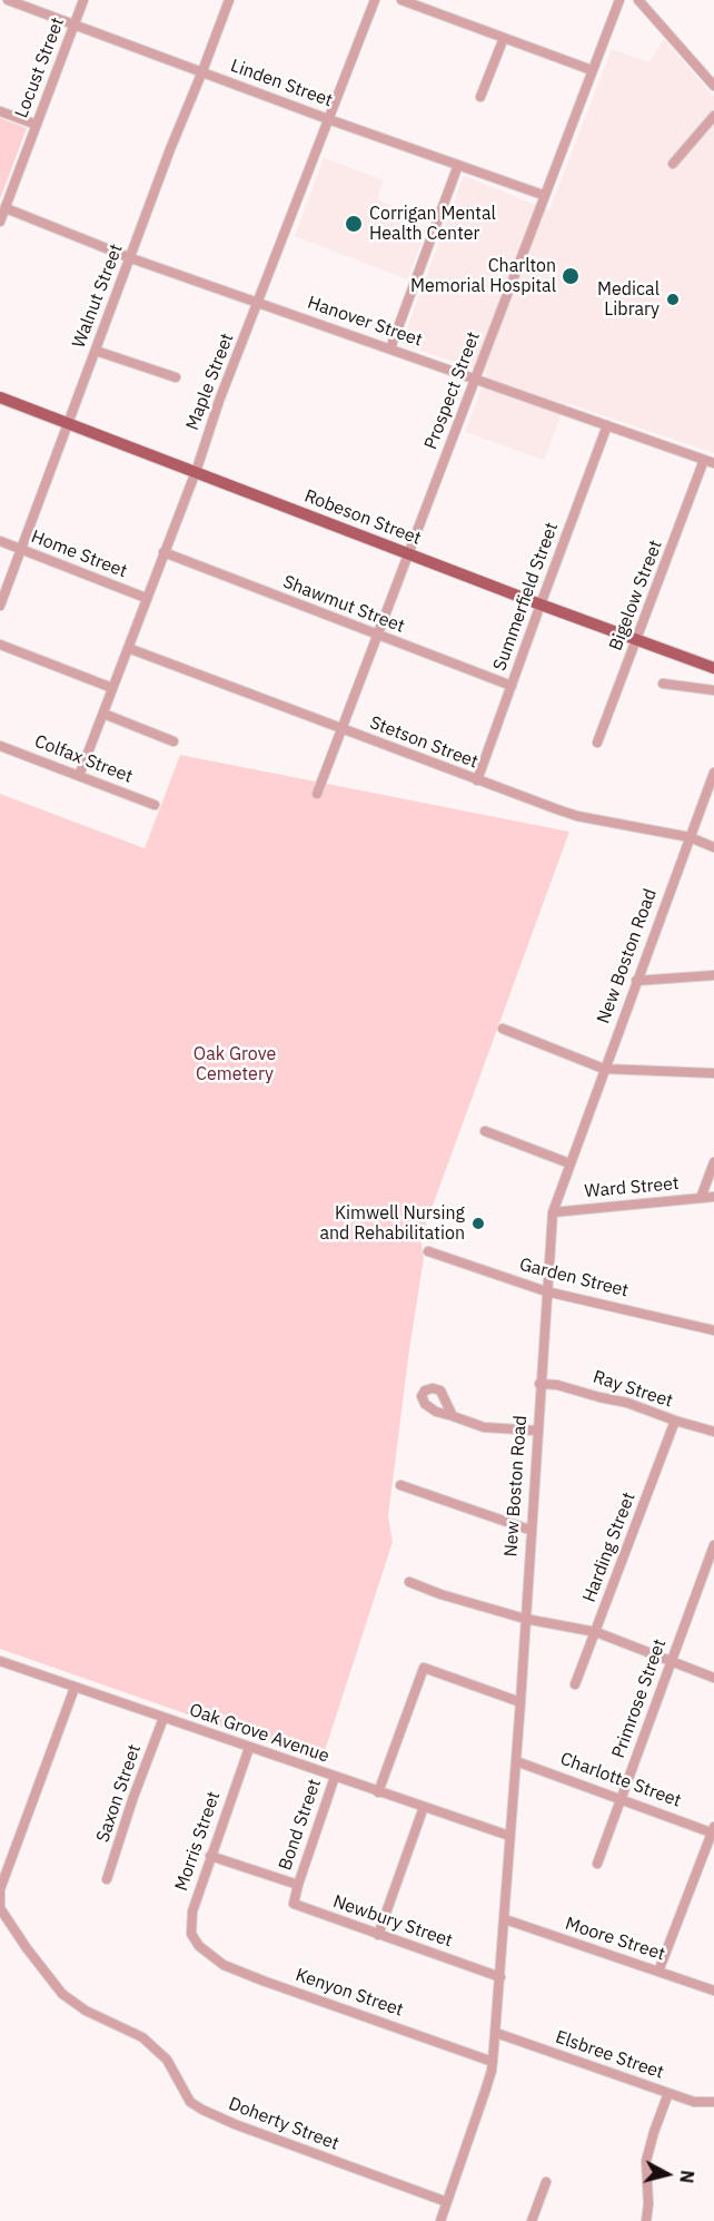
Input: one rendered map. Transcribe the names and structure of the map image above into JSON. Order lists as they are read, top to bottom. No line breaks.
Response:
{"streets":{"main road":["Robeson Street"],"street":["Locust Street","Linden Street","Walnut Street","Hanover Street","Maple Street","Prospect Street","Home Street","Bigelow Street","Summerfield Street","Shawmut Street","Stetson Street","Colfax Street","New Boston Road","Ward Street","Garden Street","Ray Street","Harding Street","Primrose Street","Oak Grove Avenue","Charlotte Street","Saxon Street","Bond Street","Morris Street","Newbury Street","Moore Street","Kenyon Street","Elsbree Street","Doherty Street"]},"crossings":[["Locust Street","Linden Street"],["Locust Street","Hanover Street"],["Linden Street","Walnut Street"],["Linden Street","Maple Street"],["Linden Street","Prospect Street"],["Walnut Street","Hanover Street"],["Walnut Street","Robeson Street"],["Walnut Street","Home Street"],["Hanover Street","Maple Street"],["Hanover Street","Prospect Street"],["Hanover Street","Bigelow Street"],["Hanover Street","Summerfield Street"],["Maple Street","Robeson Street"],["Maple Street","Home Street"],["Maple Street","Shawmut Street"],["Maple Street","Stetson Street"],["Maple Street","Colfax Street"],["Prospect Street","Robeson Street"],["Prospect Street","Shawmut Street"],["Prospect Street","Stetson Street"],["Robeson Street","Bigelow Street"],["Robeson Street","Summerfield Street"],["Summerfield Street","Shawmut Street"],["Summerfield Street","Stetson Street"],["Stetson Street","New Boston Road"],["New Boston Road","Ward Street"],["New Boston Road","Garden Street"],["New Boston Road","Ray Street"],["New Boston Road","Oak Grove Avenue"],["New Boston Road","Charlotte Street"],["New Boston Road","Newbury Street"],["New Boston Road","Moore Street"],["New Boston Road","Kenyon Street"],["New Boston Road","Elsbree Street"],["New Boston Road","Doherty Street"],["Ray Street","Harding Street"],["Primrose Street","Charlotte Street"],["Oak Grove Avenue","Saxon Street"],["Oak Grove Avenue","Bond Street"],["Oak Grove Avenue","Morris Street"],["Oak Grove Avenue","Doherty Street"],["Bond Street","Newbury Street"],["Morris Street","Kenyon Street"]],"parks":["Oak Grove Cemetery"],"places":["Corrigan Mental Health Center","Charlton Memorial Hospital","Medical Library","Kimwell Nursing and Rehabilitation"],"north":"right"}
